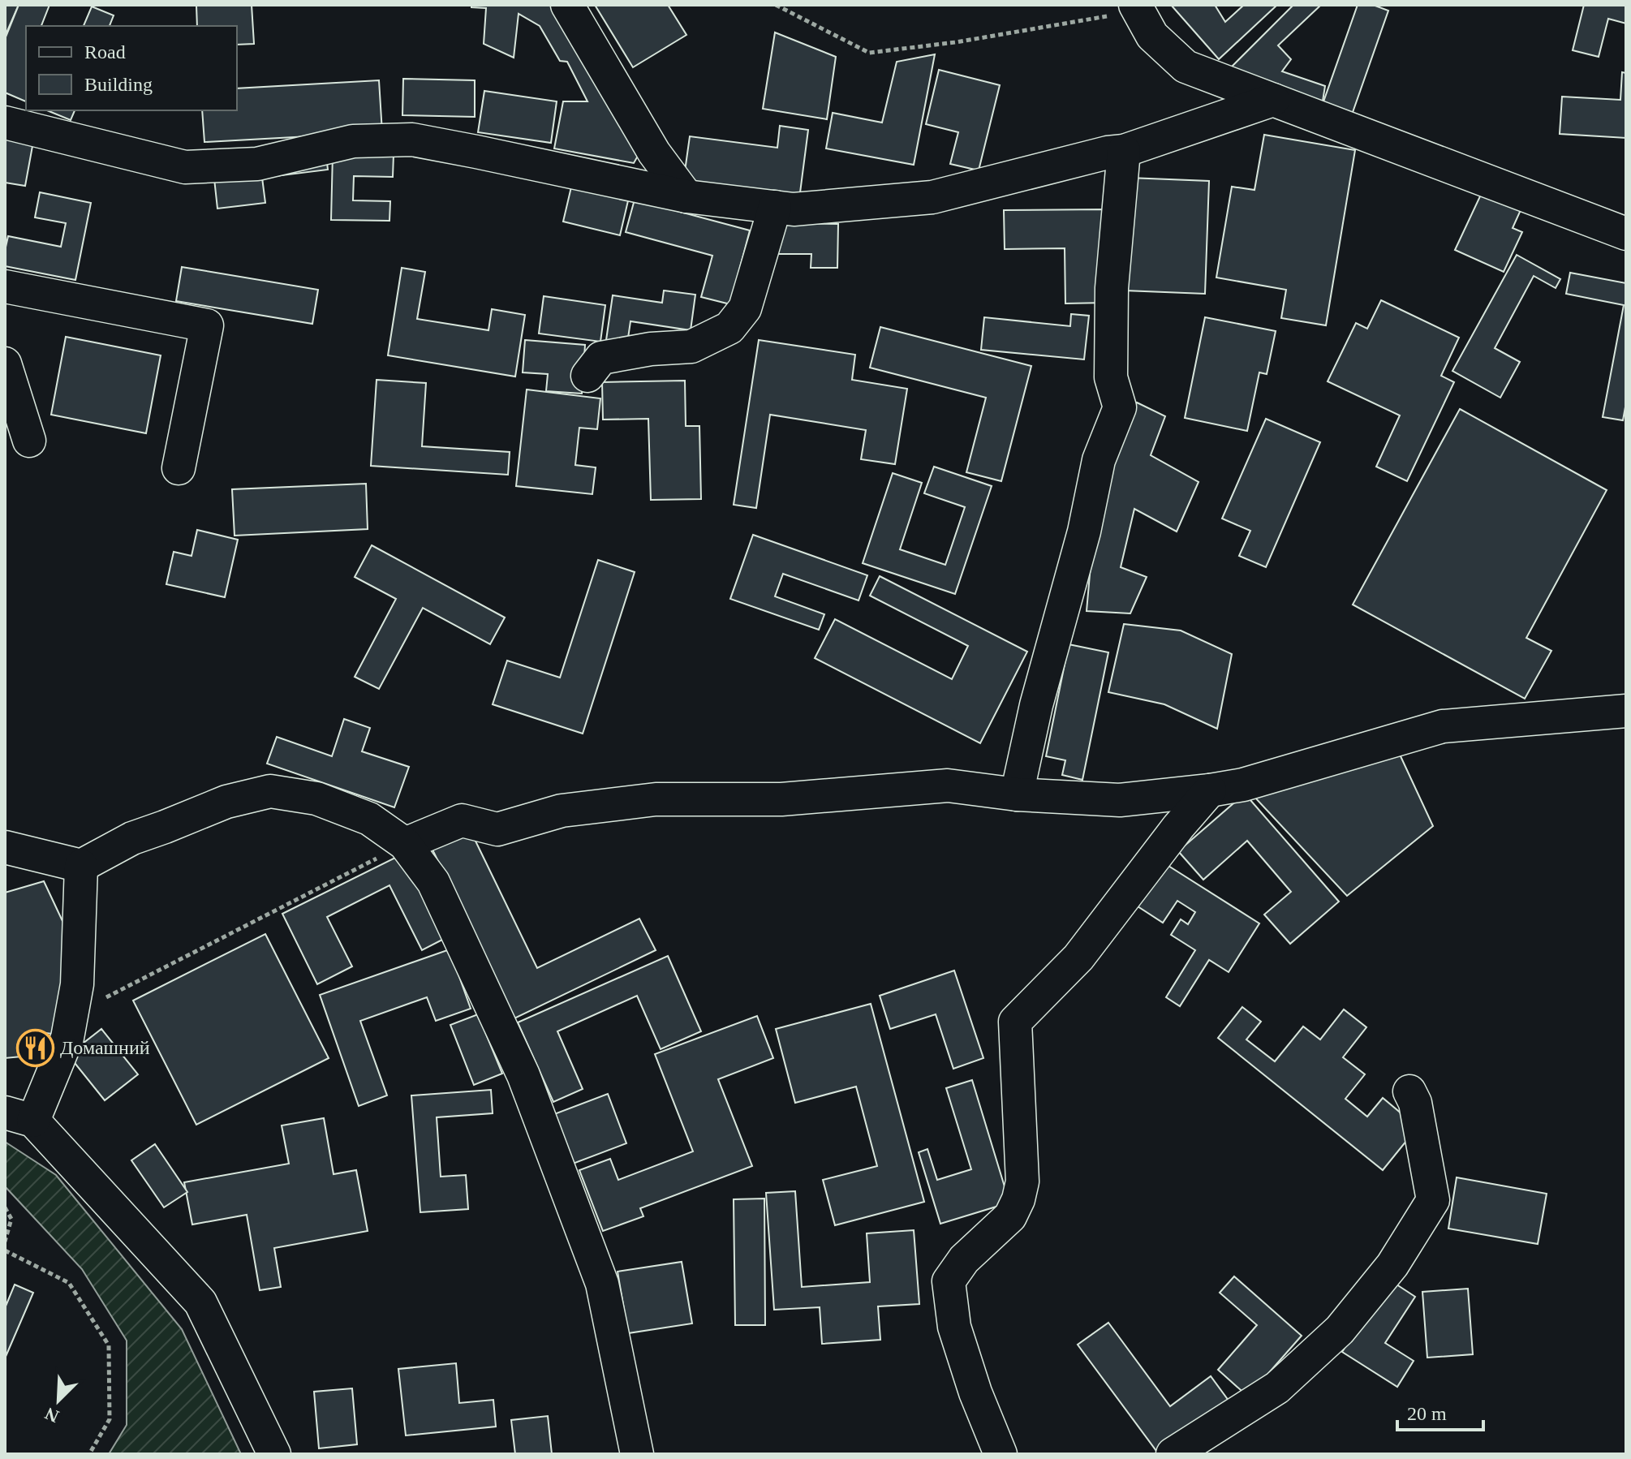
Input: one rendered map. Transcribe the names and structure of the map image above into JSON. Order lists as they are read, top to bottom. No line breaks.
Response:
{"places":{"restaurant":["Домашний"]},"legend":["Road","Building"],"scale_bar":"20 m","north":"bottom left"}
